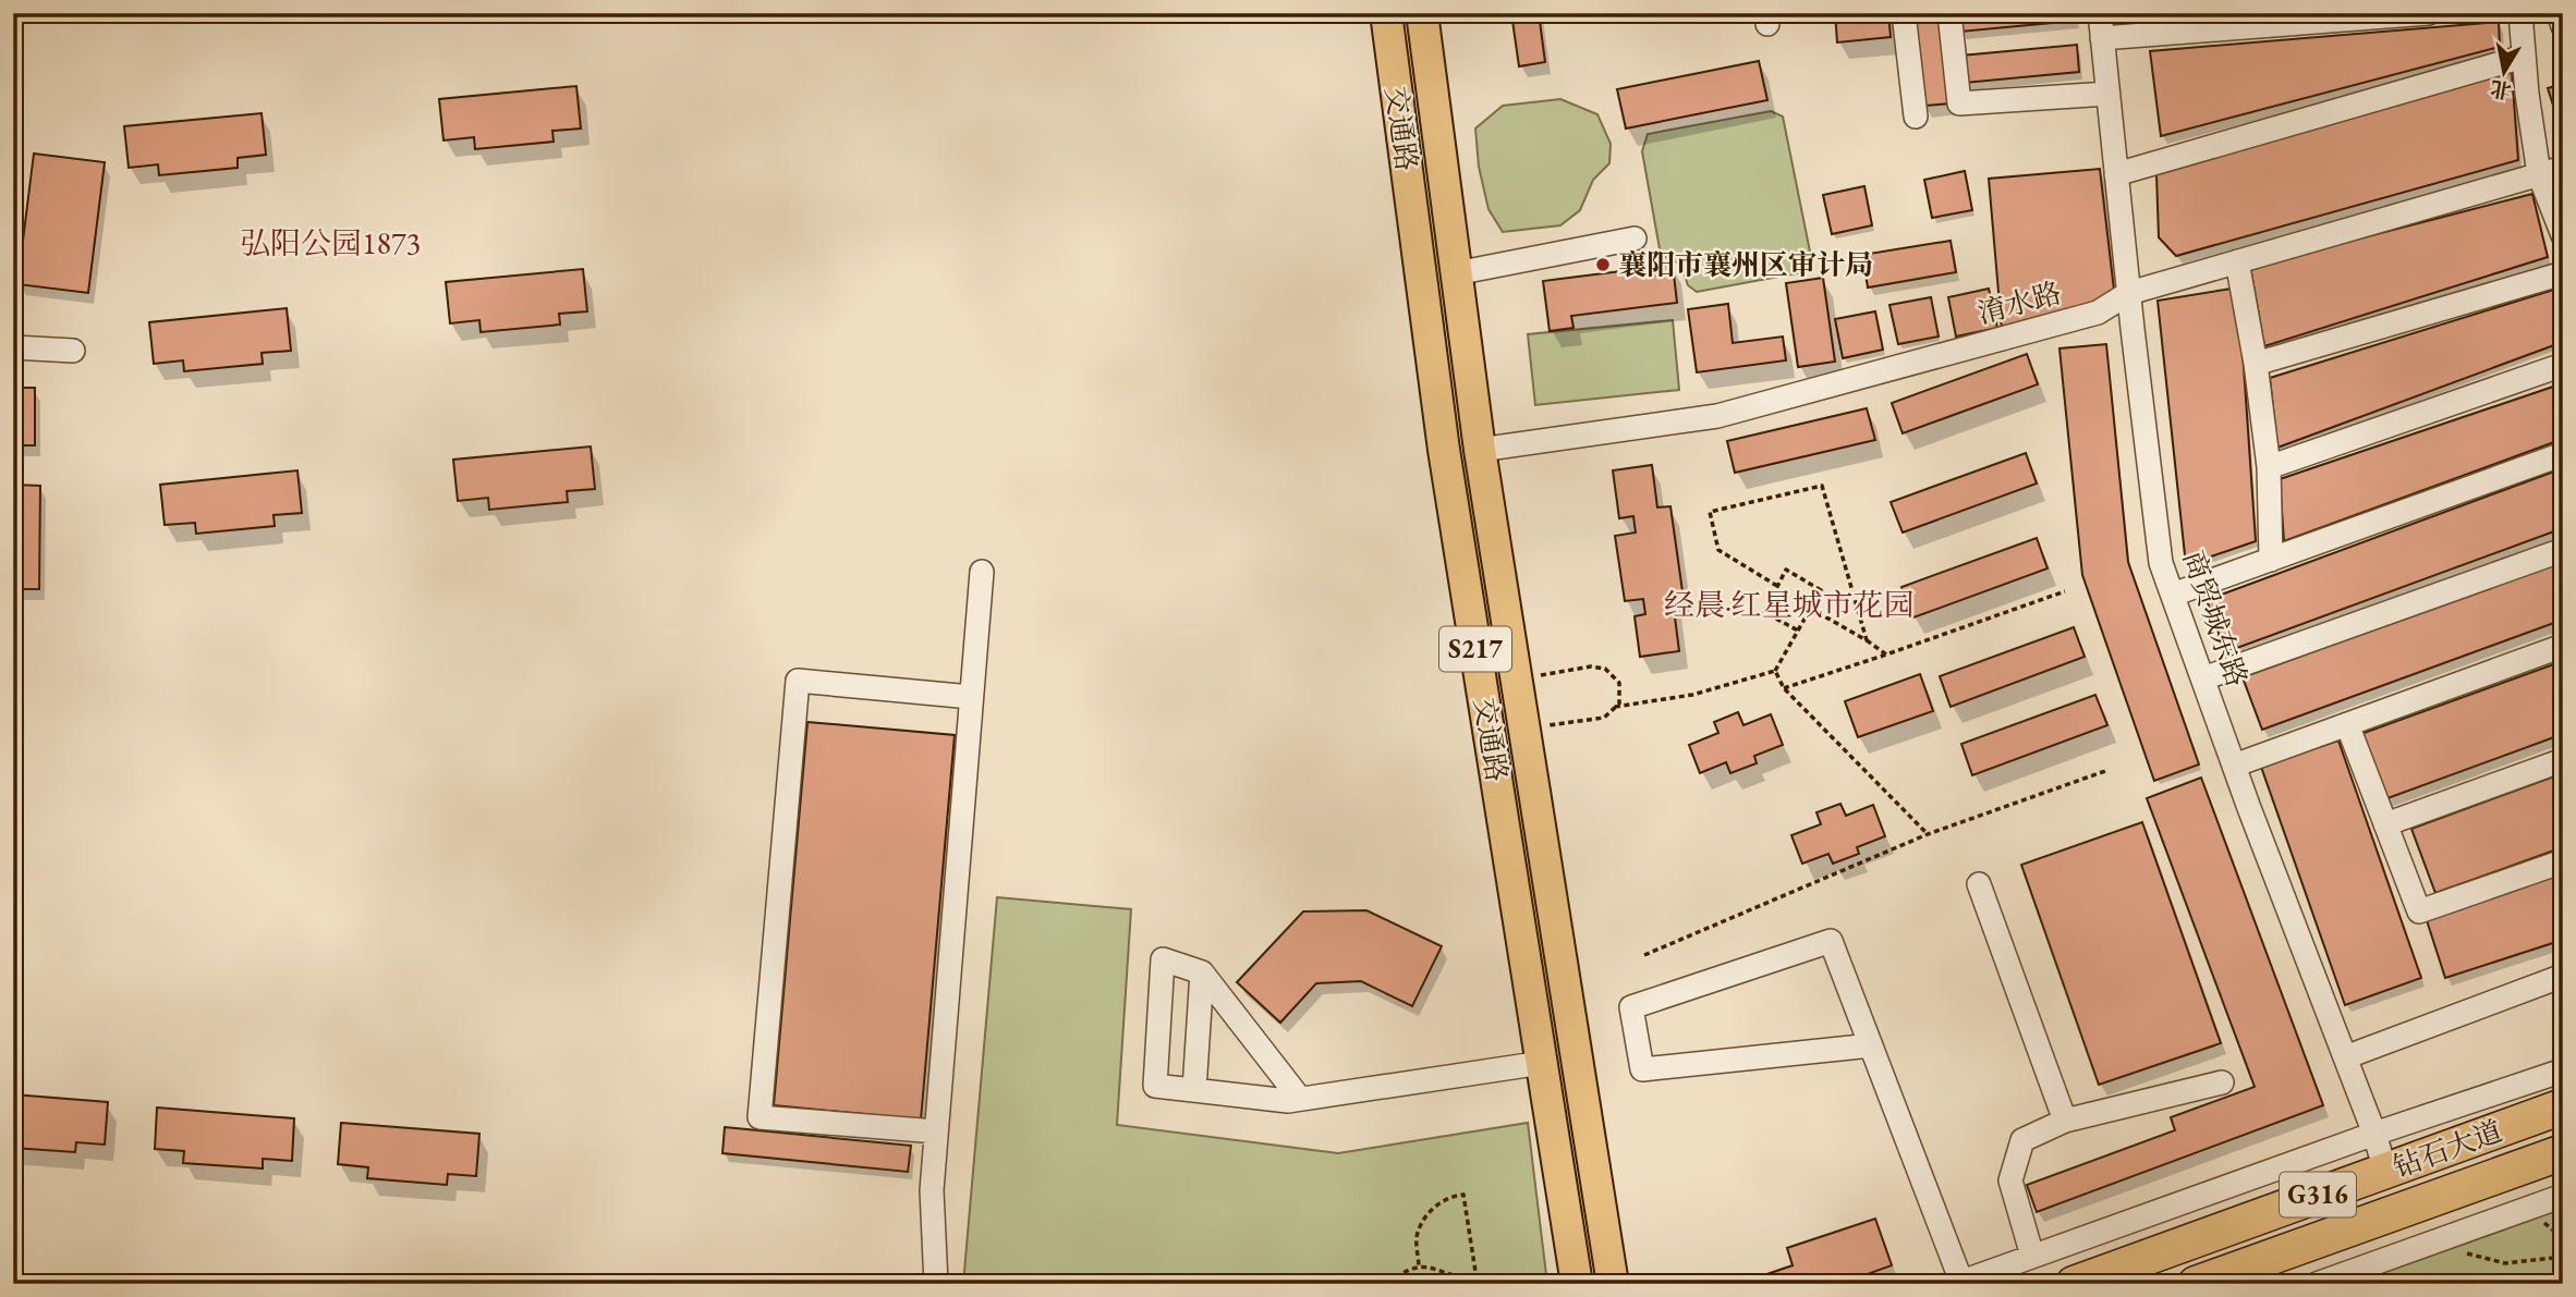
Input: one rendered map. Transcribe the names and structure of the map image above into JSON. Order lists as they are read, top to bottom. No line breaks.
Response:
{"streets":{"highway":["钻石大道","G316"],"main road":["交通路","S217"],"street":["淯水路","商贸城东路"]},"crossings":[["交通路","淯水路"],["淯水路","商贸城东路"],["商贸城东路","钻石大道"]],"districts":["弘阳公园1873","经晨·红星城市花园"],"places":["襄阳市襄州区审计局"],"north":"bottom"}
